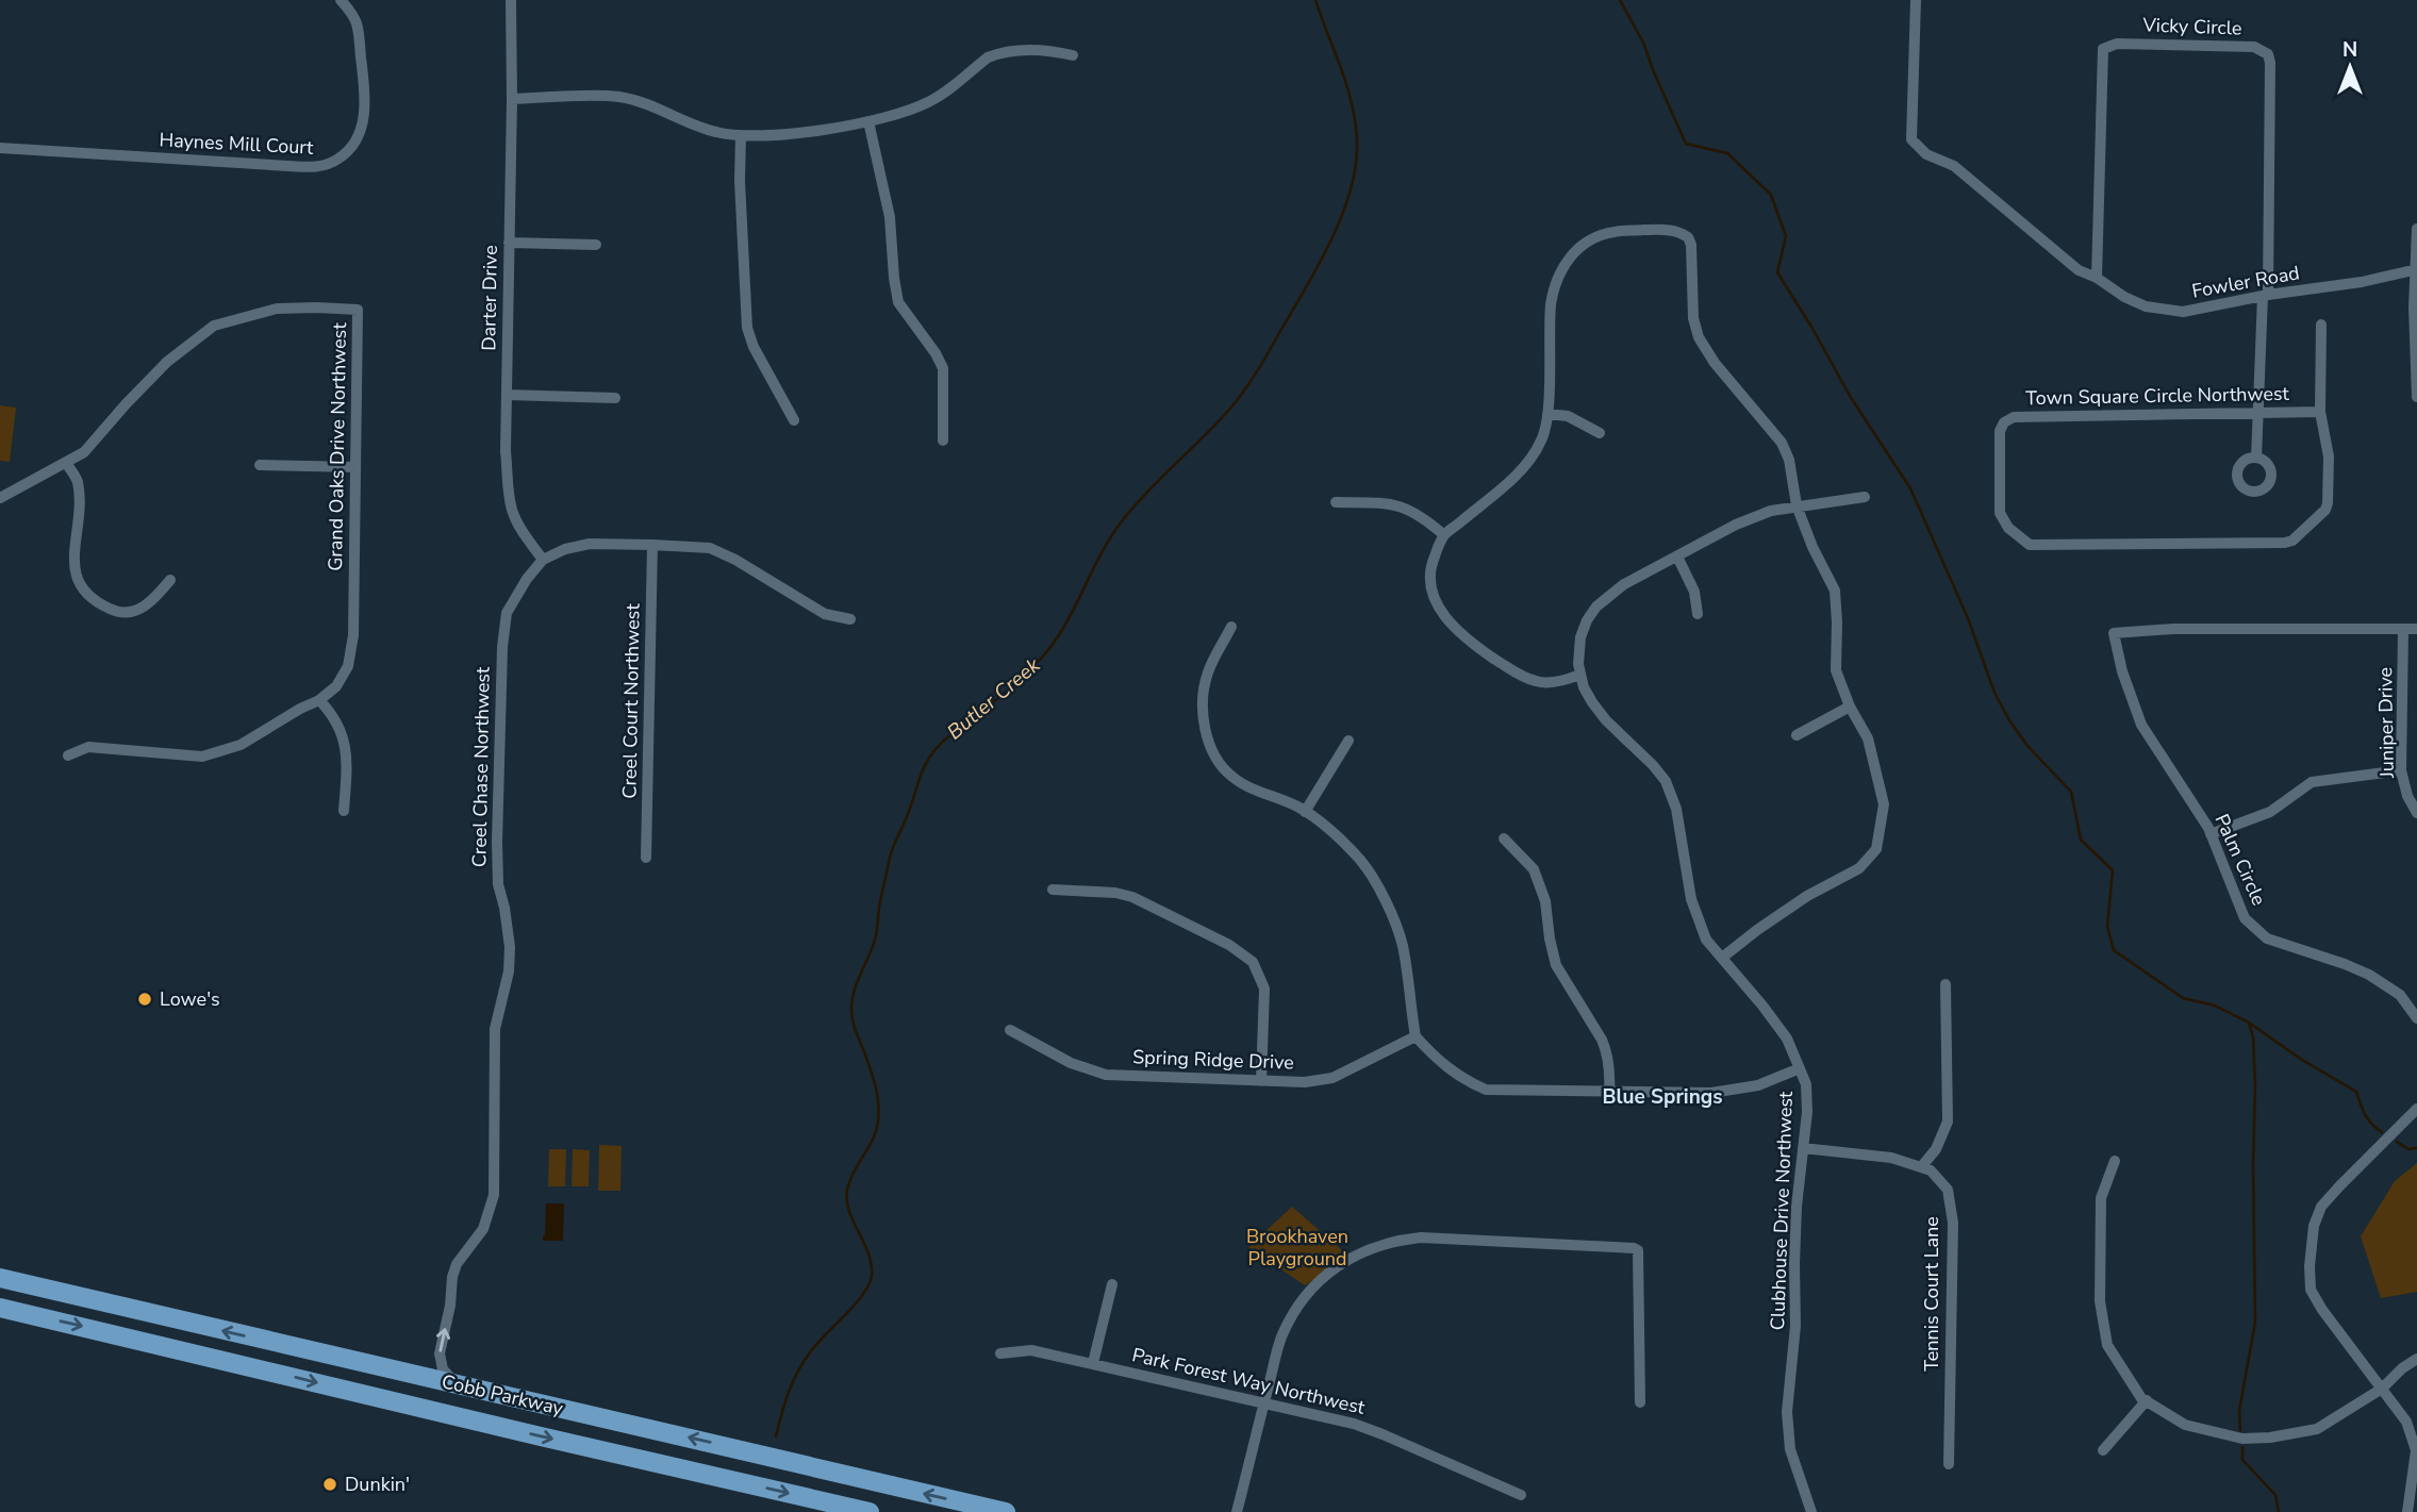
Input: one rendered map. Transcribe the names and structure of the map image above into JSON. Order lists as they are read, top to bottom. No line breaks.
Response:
{"streets":{"main road":["Cobb Parkway"],"street":["Vicky Circle","Haynes Mill Court","Fowler Road","Darter Drive","Town Square Circle Northwest","Grand Oaks Drive Northwest","Creel Court Northwest","Juniper Drive","Creel Chase Northwest","Palm Circle","Spring Ridge Drive","Clubhouse Drive Northwest","Tennis Court Lane","Park Forest Way Northwest"]},"crossings":[["Vicky Circle","Fowler Road"],["Darter Drive","Creel Chase Northwest"],["Juniper Drive","Palm Circle"],["Creel Chase Northwest","Cobb Parkway"],["Clubhouse Drive Northwest","Tennis Court Lane"]],"one_way":["Creel Chase Northwest"],"districts":["Blue Springs"],"water":["Butler Creek"],"parks":["Brookhaven Playground"],"places":["Lowe's","Dunkin'"],"north":"top"}
